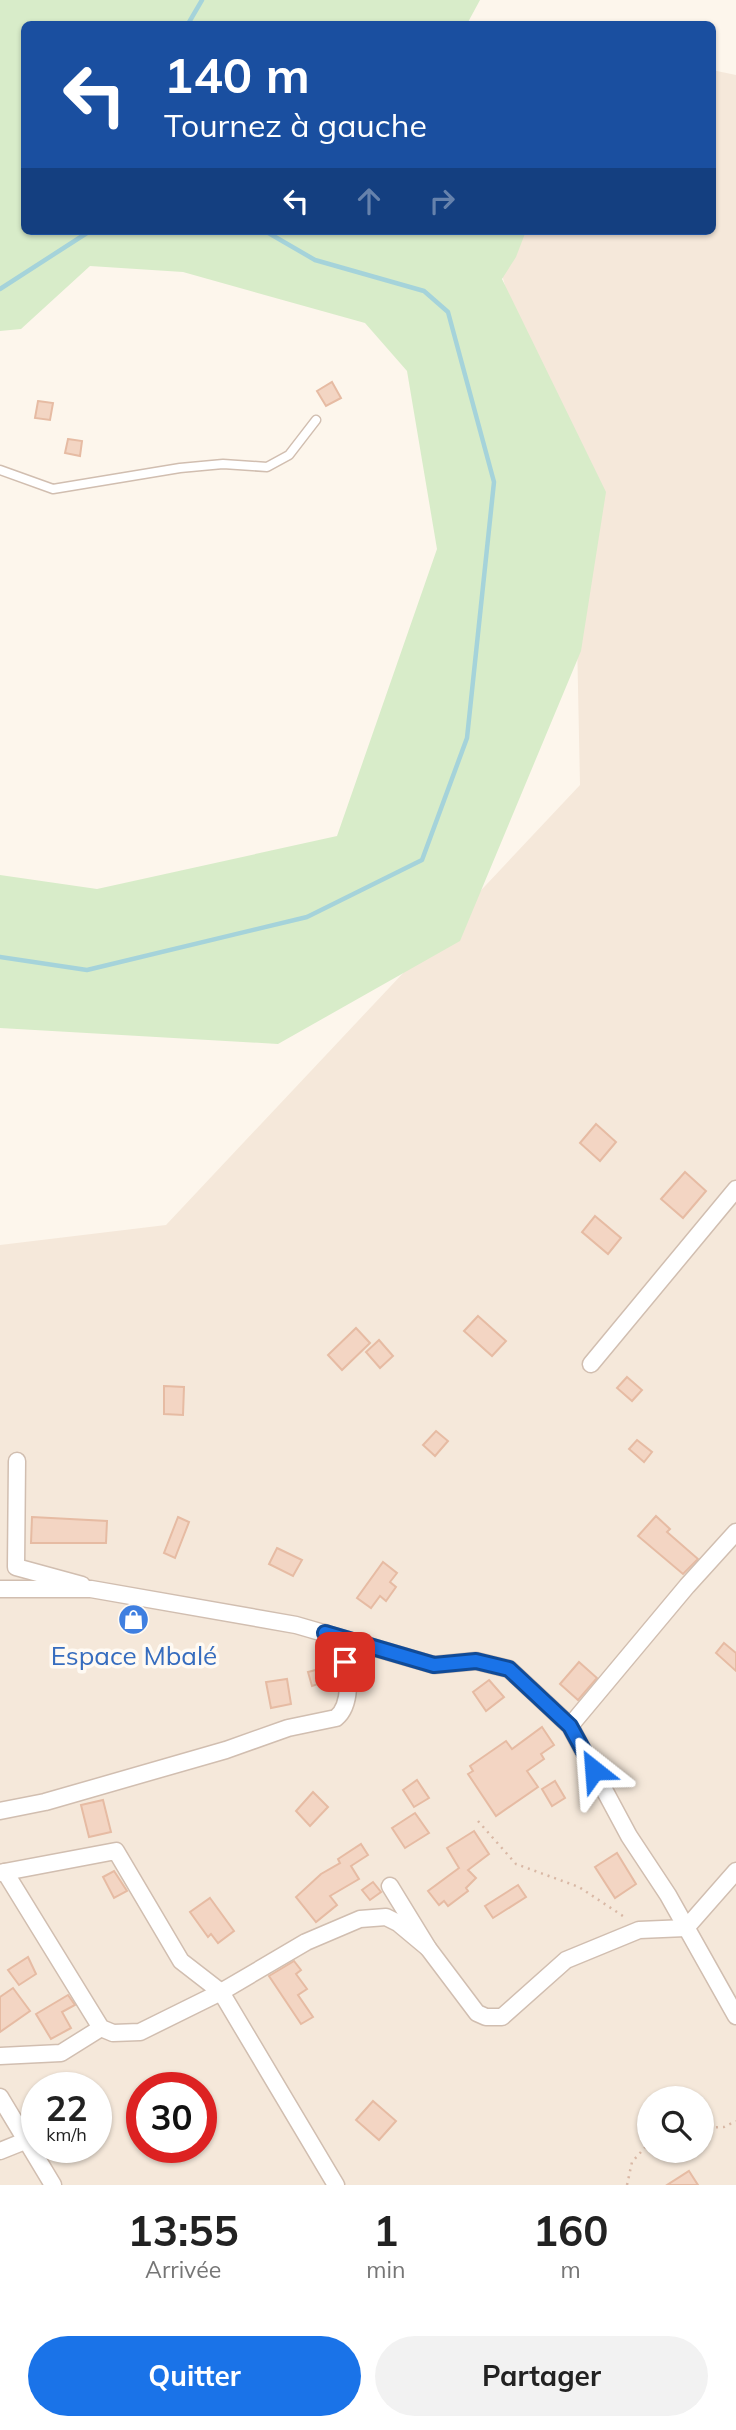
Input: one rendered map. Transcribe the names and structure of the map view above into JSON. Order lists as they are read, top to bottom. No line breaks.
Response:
{"places":{"shop":["Espace Mbalé"]},"page":{"turn":["140 m","Tournez à gauche"],"speed":"22 km/h","limit":"30","eta":["13:55","Arrivée","1","min","160","m"],"buttons":["Quitter","Partager"]}}
